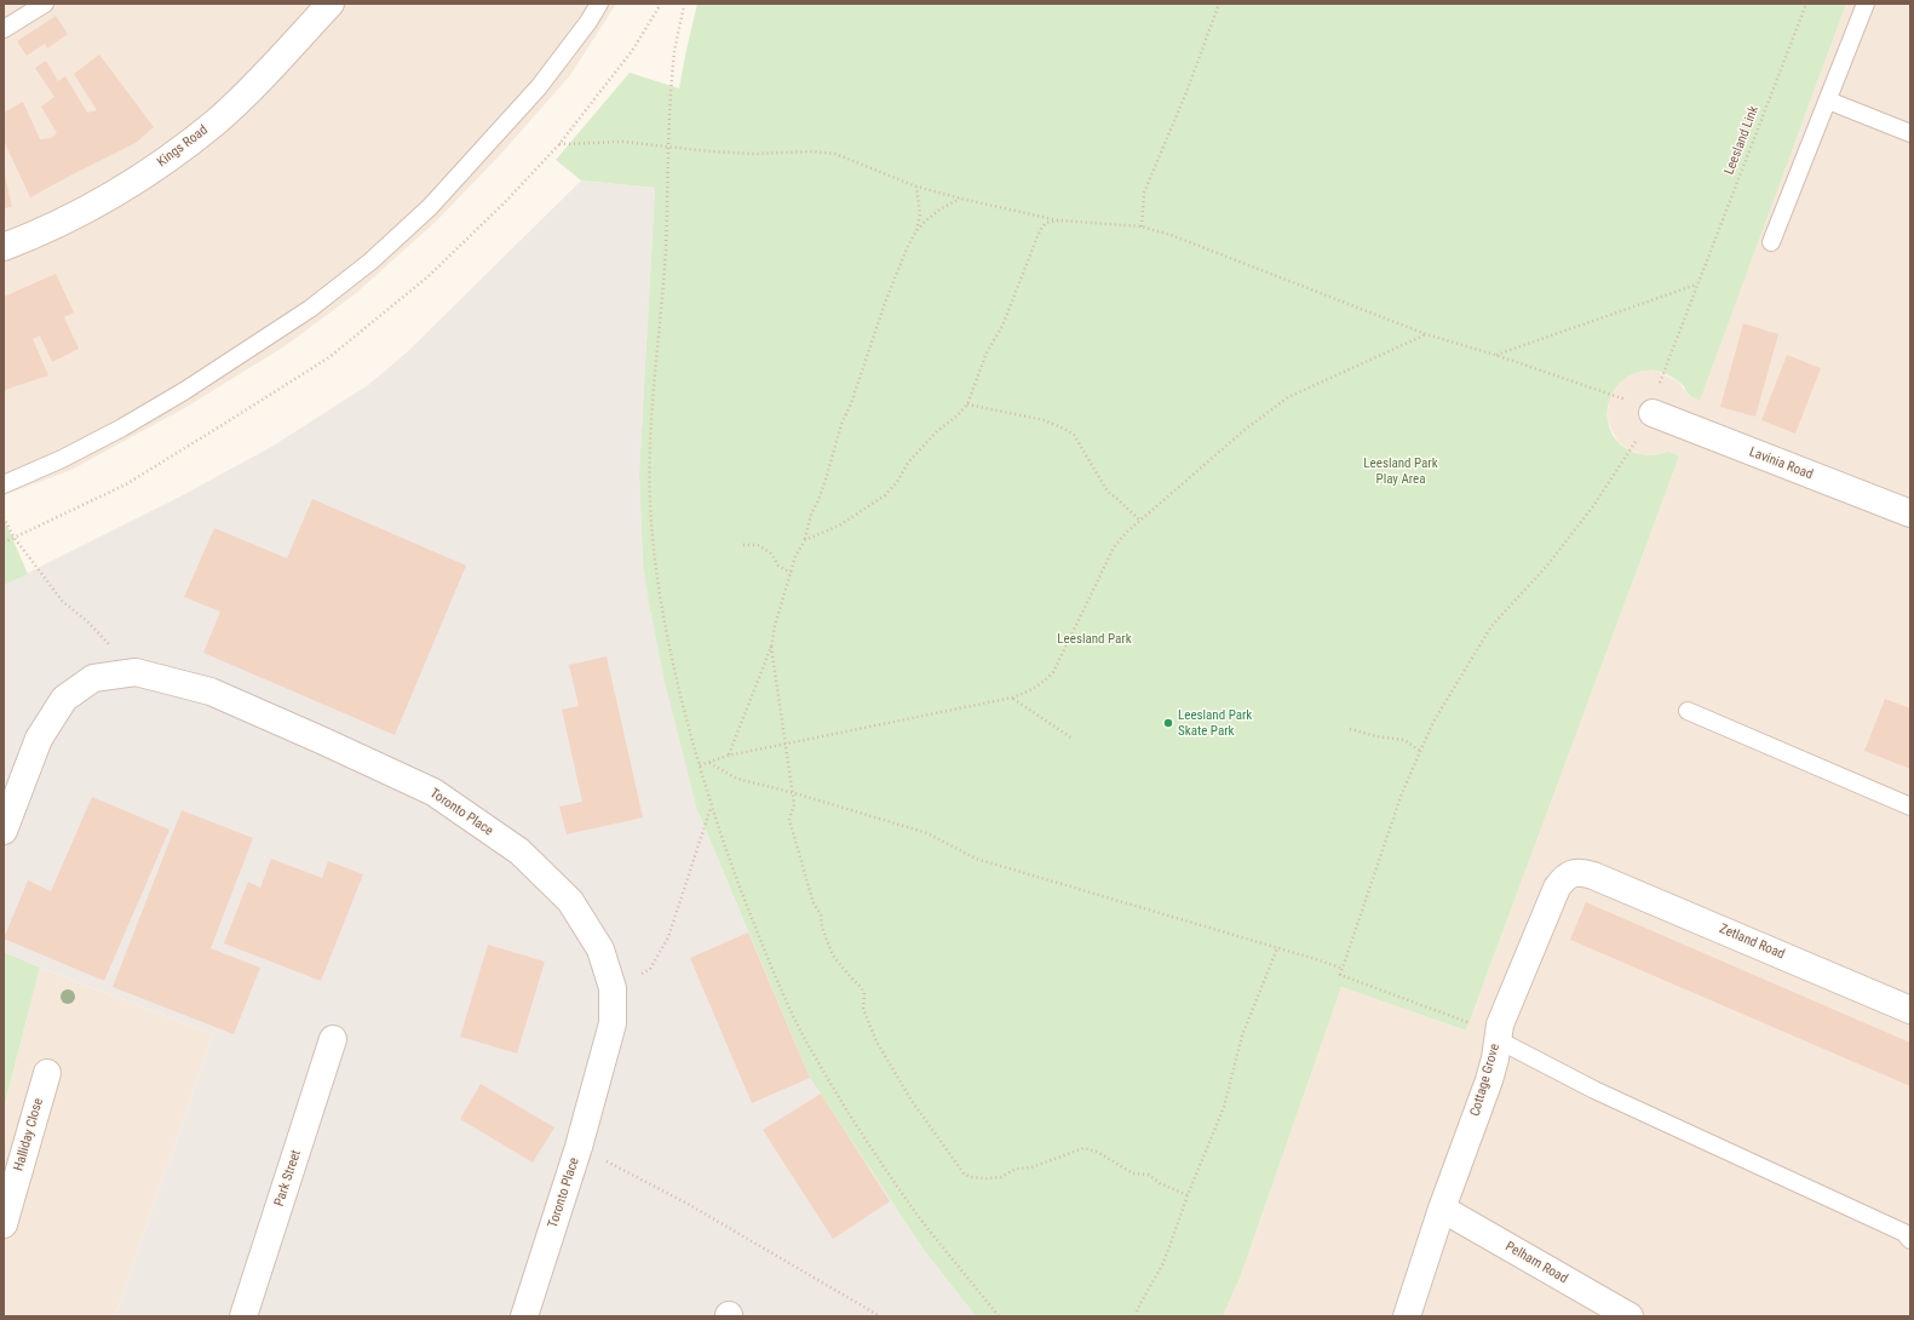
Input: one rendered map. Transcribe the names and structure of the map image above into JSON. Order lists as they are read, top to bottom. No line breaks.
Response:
{"streets":{"street":["Kings Road","Lavinia Road","Toronto Place","Zetland Road","Cottage Grove","Halliday Close","Park Street","Pelham Road"],"path":["Leesland Link"]},"crossings":[["Zetland Road","Cottage Grove"],["Cottage Grove","Pelham Road"]],"parks":["Leesland Park Play Area","Leesland Park"],"places":["Leesland Park Skate Park"]}
